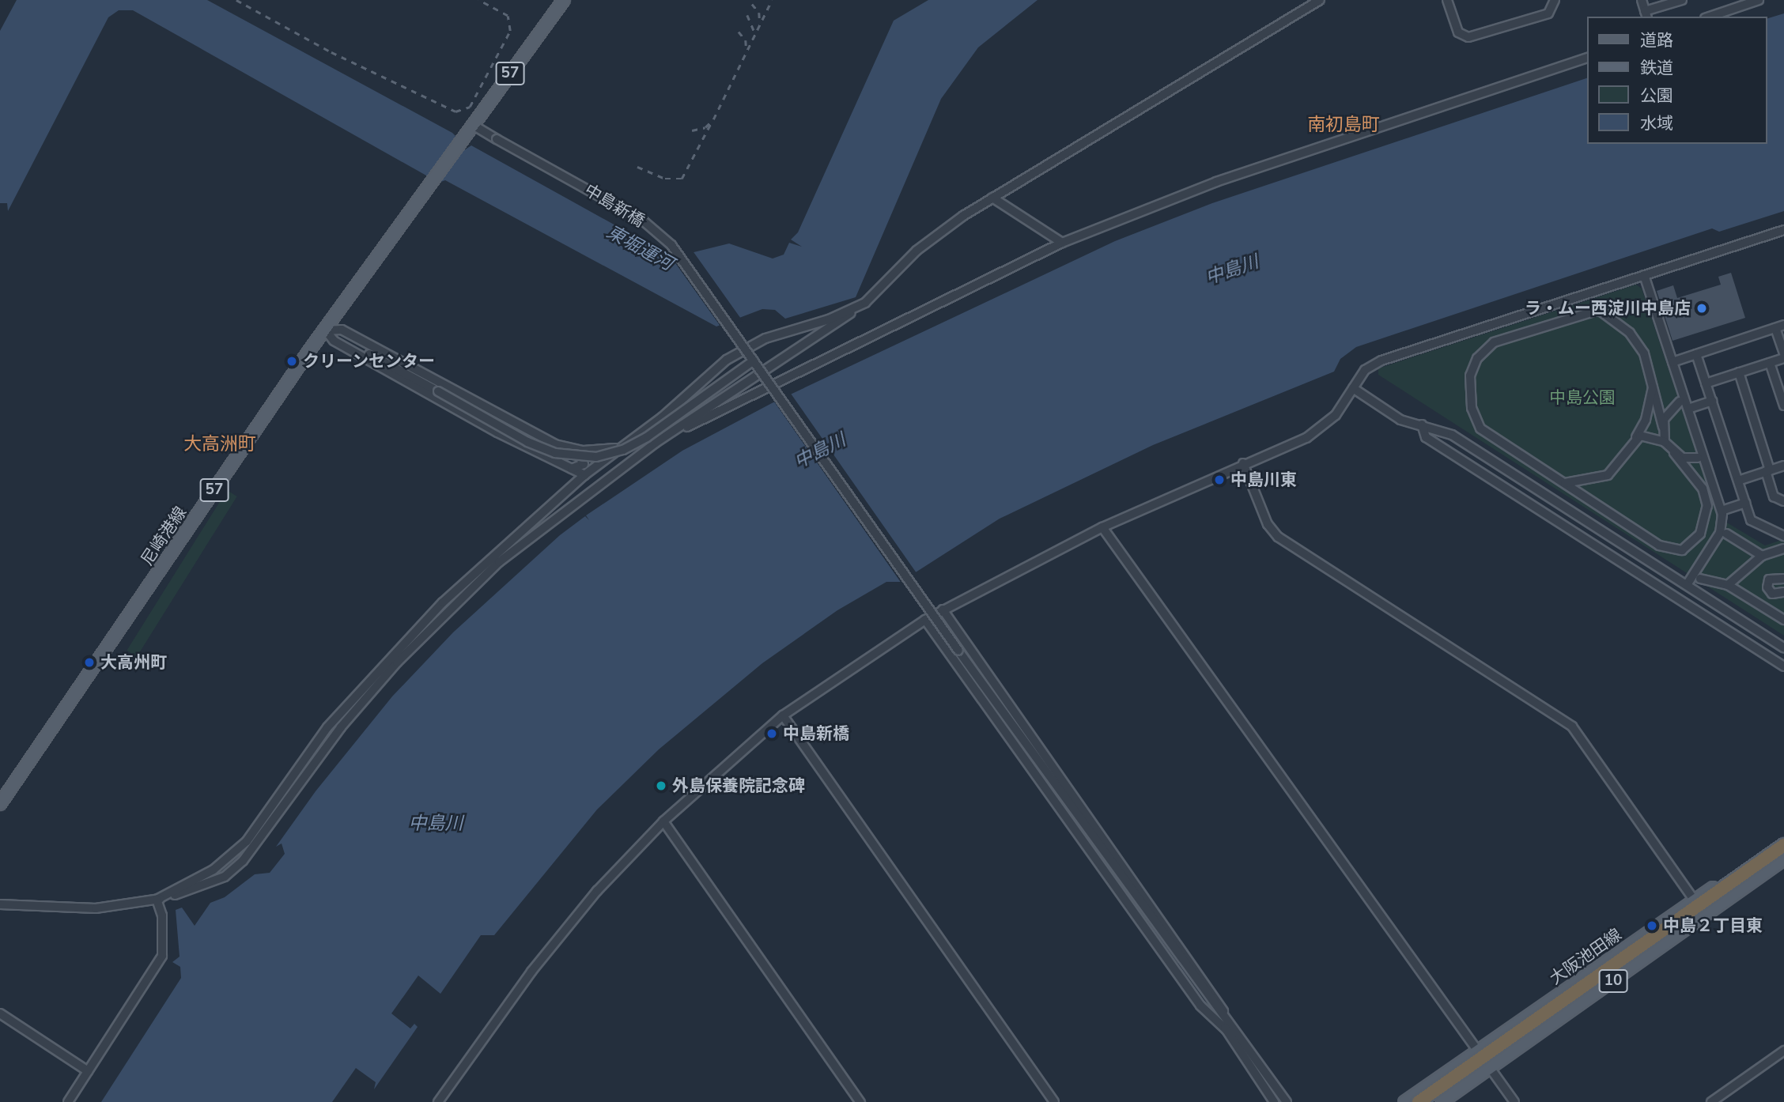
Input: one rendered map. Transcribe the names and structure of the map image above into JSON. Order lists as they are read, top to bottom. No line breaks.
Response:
{"streets":{"main road":["57","尼崎港線","大阪池田線","10"],"street":["中島新橋"]},"crossings":[["57","中島新橋"],["57","尼崎港線"],["中島新橋","尼崎港線"]],"districts":["南初島町","大高洲町"],"water":["東堀運河","中島川"],"parks":["中島公園"],"places":["ラ・ムー西淀川中島店","クリーンセンター","中島川東","大高州町","中島新橋","外島保養院記念碑","中島２丁目東"],"legend":["道路","鉄道","公園","水域"]}
